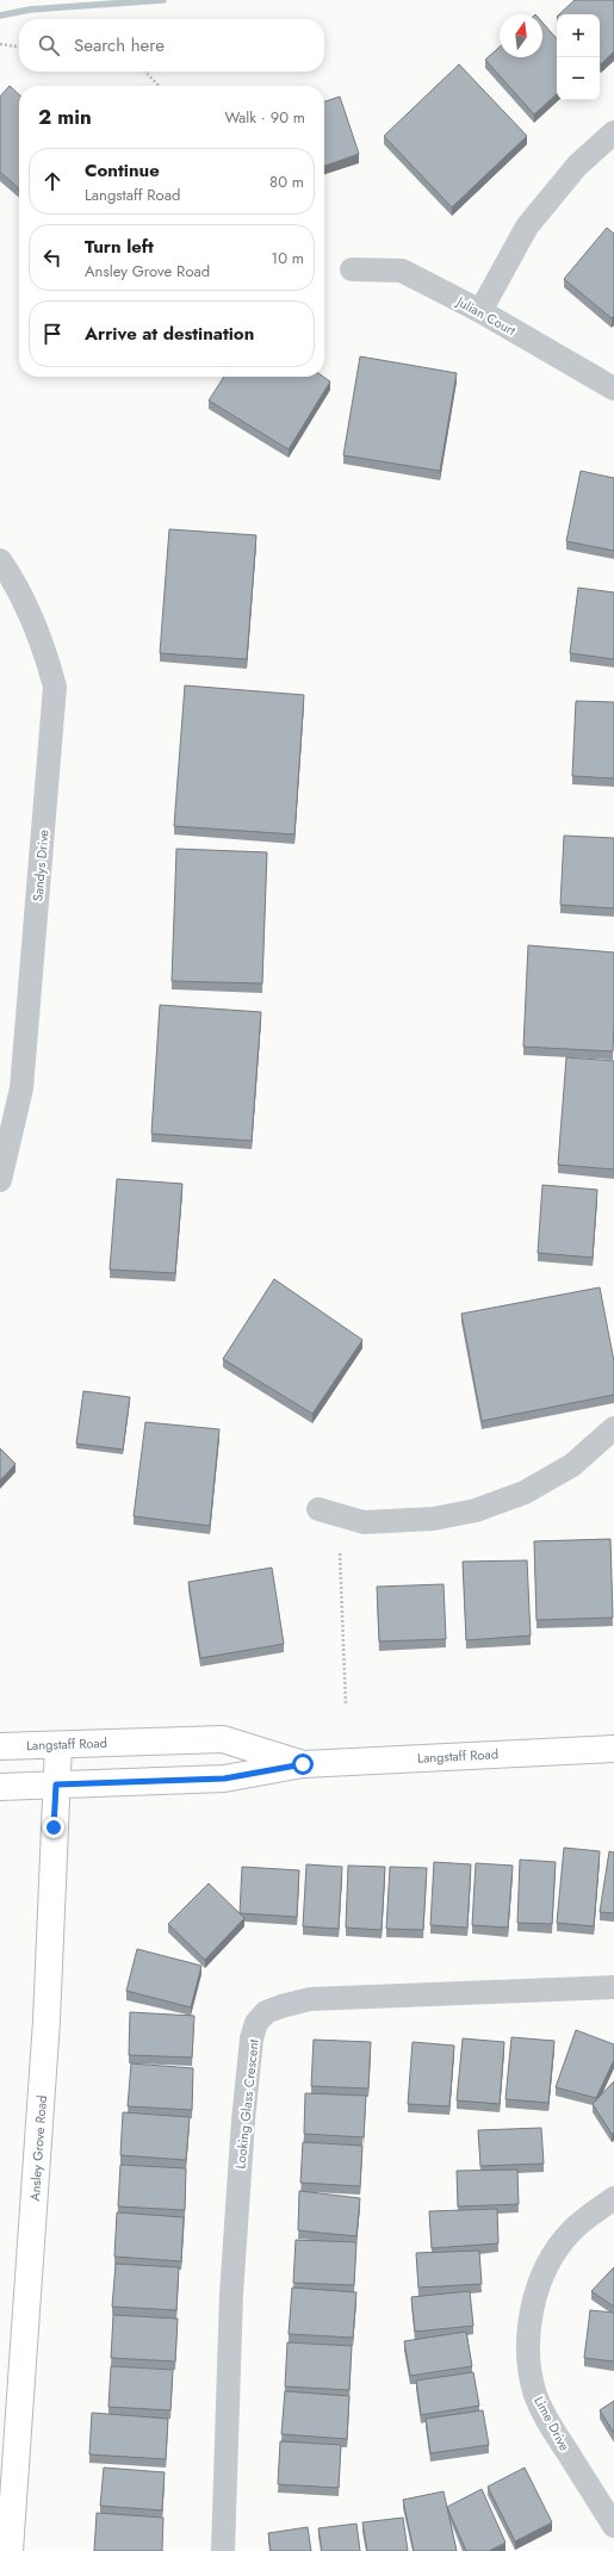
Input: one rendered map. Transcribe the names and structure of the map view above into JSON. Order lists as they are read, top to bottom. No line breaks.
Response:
{"streets":{"main road":["Langstaff Road","Ansley Grove Road"],"street":["Julian Court","Sandys Drive","Looking Glass Crescent","Lime Drive"]},"crossings":[["Langstaff Road","Ansley Grove Road"]],"north":"top","page":{"map_buttons":["+","−"],"search":"Search here","heading":["2 min","Walk · 90 m"],"list":[["Continue","Langstaff Road","80 m"],["Turn left","Ansley Grove Road","10 m"],"Arrive at destination"]}}
